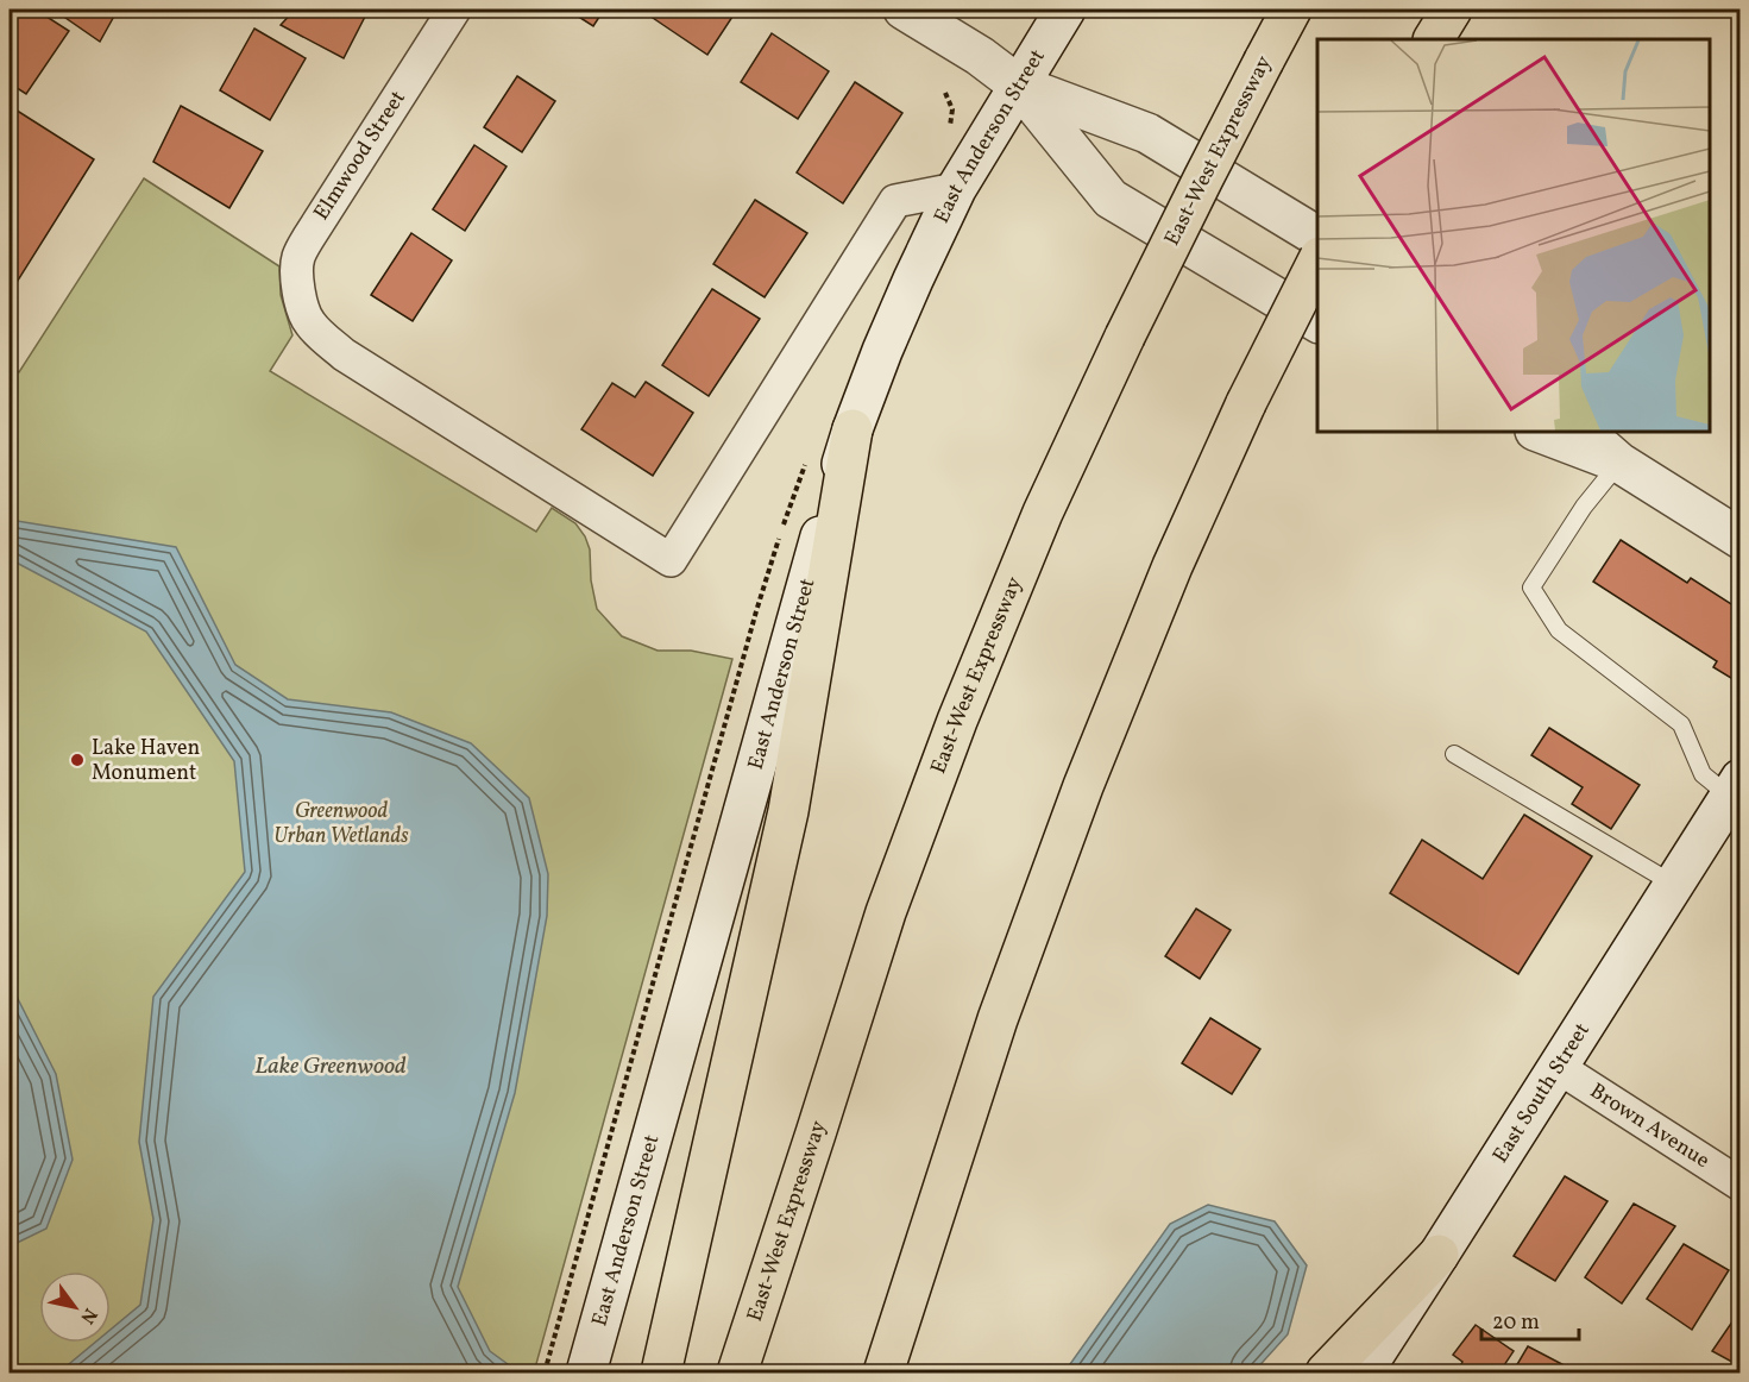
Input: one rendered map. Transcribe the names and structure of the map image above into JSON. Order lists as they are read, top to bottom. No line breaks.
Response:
{"streets":{"highway":["East-West Expressway"],"main road":["East Anderson Street","East South Street"],"street":["Elmwood Street","Brown Avenue"]},"crossings":[["East Anderson Street","Elmwood Street"],["East South Street","Brown Avenue"]],"water":["Lake Greenwood"],"parks":["Greenwood Urban Wetlands"],"places":["Lake Haven Monument"],"scale_bar":"20 m","north":"bottom right"}
